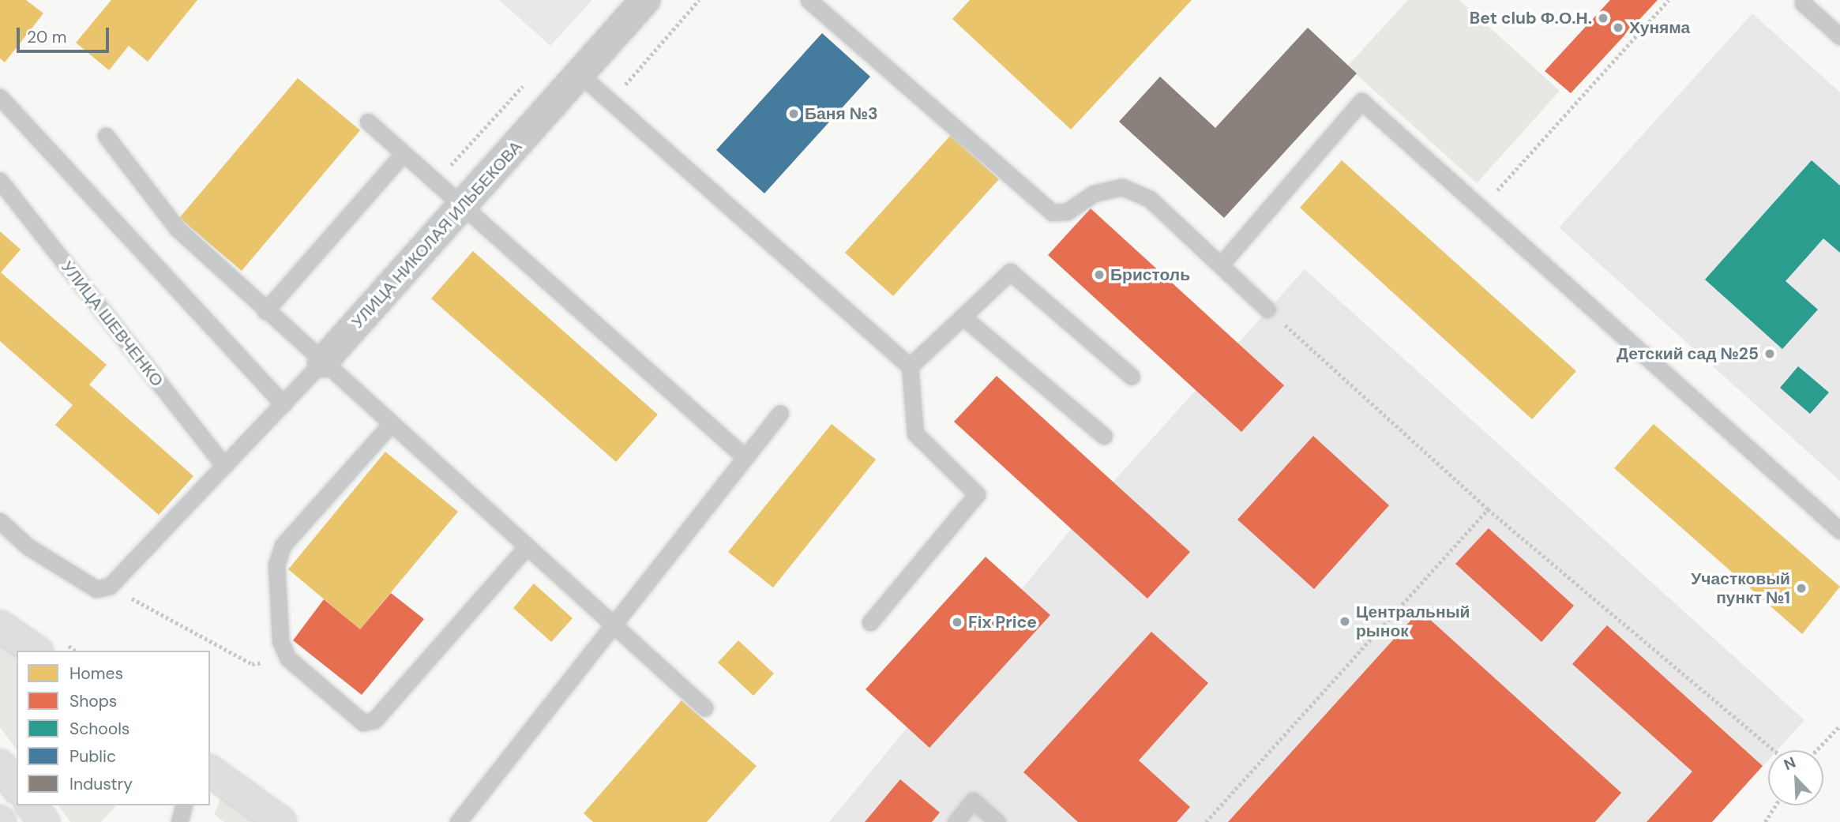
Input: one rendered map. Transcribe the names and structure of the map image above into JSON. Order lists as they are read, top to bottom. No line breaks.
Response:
{"streets":{"street":["УЛИЦА НИКОЛАЯ ИЛЬБЕКОВА"],"lane":["УЛИЦА ШЕВЧЕНКО"]},"crossings":[["УЛИЦА НИКОЛАЯ ИЛЬБЕКОВА","УЛИЦА ШЕВЧЕНКО"]],"places":["Bet club Ф.О.Н.","Хуняма","Баня №3","Бристоль","Детский сад №25","Участковый пункт №1","Центральный рынок","Fix Price"],"legend":["Homes","Shops","Schools","Public","Industry"],"scale_bar":"20 m","north":"top left"}
